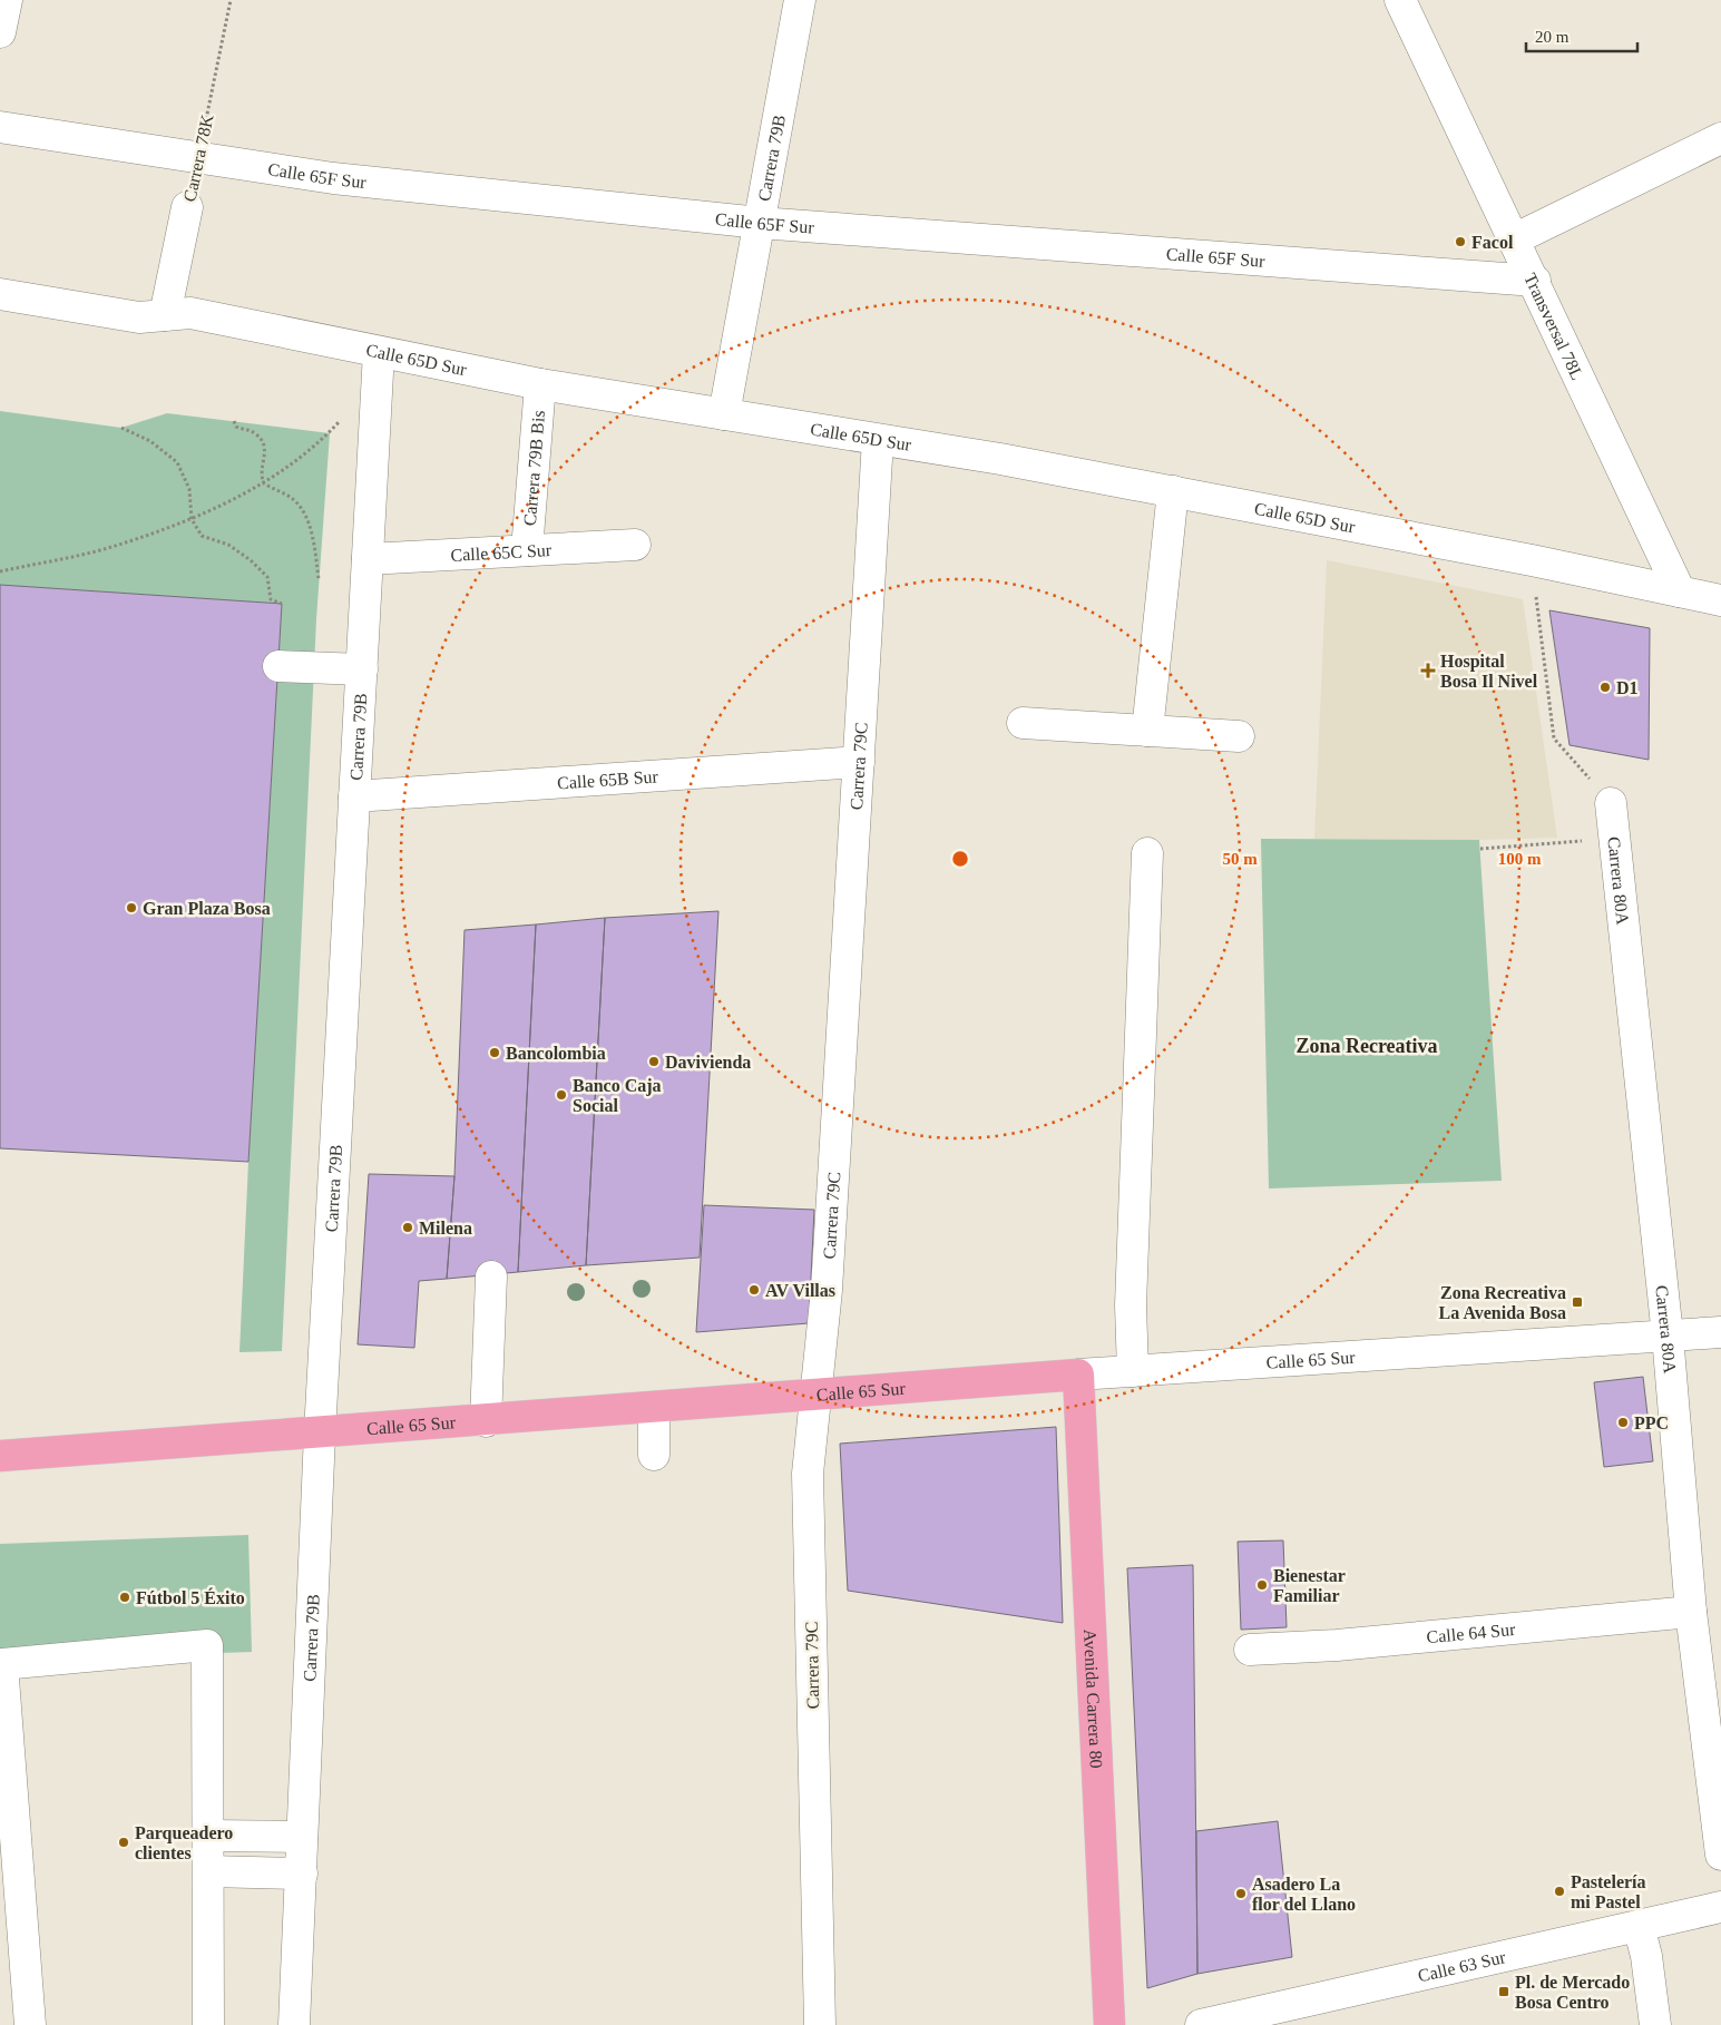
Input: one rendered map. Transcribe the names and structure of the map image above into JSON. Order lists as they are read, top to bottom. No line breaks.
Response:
{"streets":{"main road":["Calle 65 Sur","Avenida Carrera 80"],"street":["Carrera 78K","Carrera 79B","Calle 65F Sur","Transversal 78L","Calle 65D Sur","Carrera 79B Bis","Calle 65C Sur","Carrera 79C","Calle 65B Sur","Carrera 80A","Calle 64 Sur","Calle 63 Sur"]},"crossings":[["Carrera 78K","Calle 65F Sur"],["Carrera 78K","Calle 65D Sur"],["Carrera 79B","Calle 65F Sur"],["Carrera 79B","Calle 65D Sur"],["Carrera 79B","Calle 65C Sur"],["Carrera 79B","Calle 65B Sur"],["Carrera 79B","Calle 65 Sur"],["Calle 65F Sur","Transversal 78L"],["Transversal 78L","Calle 65D Sur"],["Calle 65D Sur","Carrera 79B Bis"],["Calle 65D Sur","Carrera 79C"],["Carrera 79B Bis","Calle 65C Sur"],["Carrera 79C","Calle 65B Sur"],["Carrera 79C","Calle 65 Sur"],["Carrera 80A","Calle 65 Sur"],["Carrera 80A","Calle 64 Sur"],["Calle 65 Sur","Avenida Carrera 80"]],"districts":["Zona Recreativa"],"places":{"other":["Facol","D1","Gran Plaza Bosa","Bancolombia","Davivienda","Banco Caja Social","Milena","AV Villas","PPC","Bienestar Familiar","Fútbol 5 Éxito","Parqueadero clientes","Pastelería mi Pastel","Asadero La flor del Llano"],"health":["Hospital Bosa Il Nivel"],"transit":["Zona Recreativa La Avenida Bosa","Pl. de Mercado Bosa Centro"]},"scale_bar":"20 m","rings":["50 m","100 m"]}
